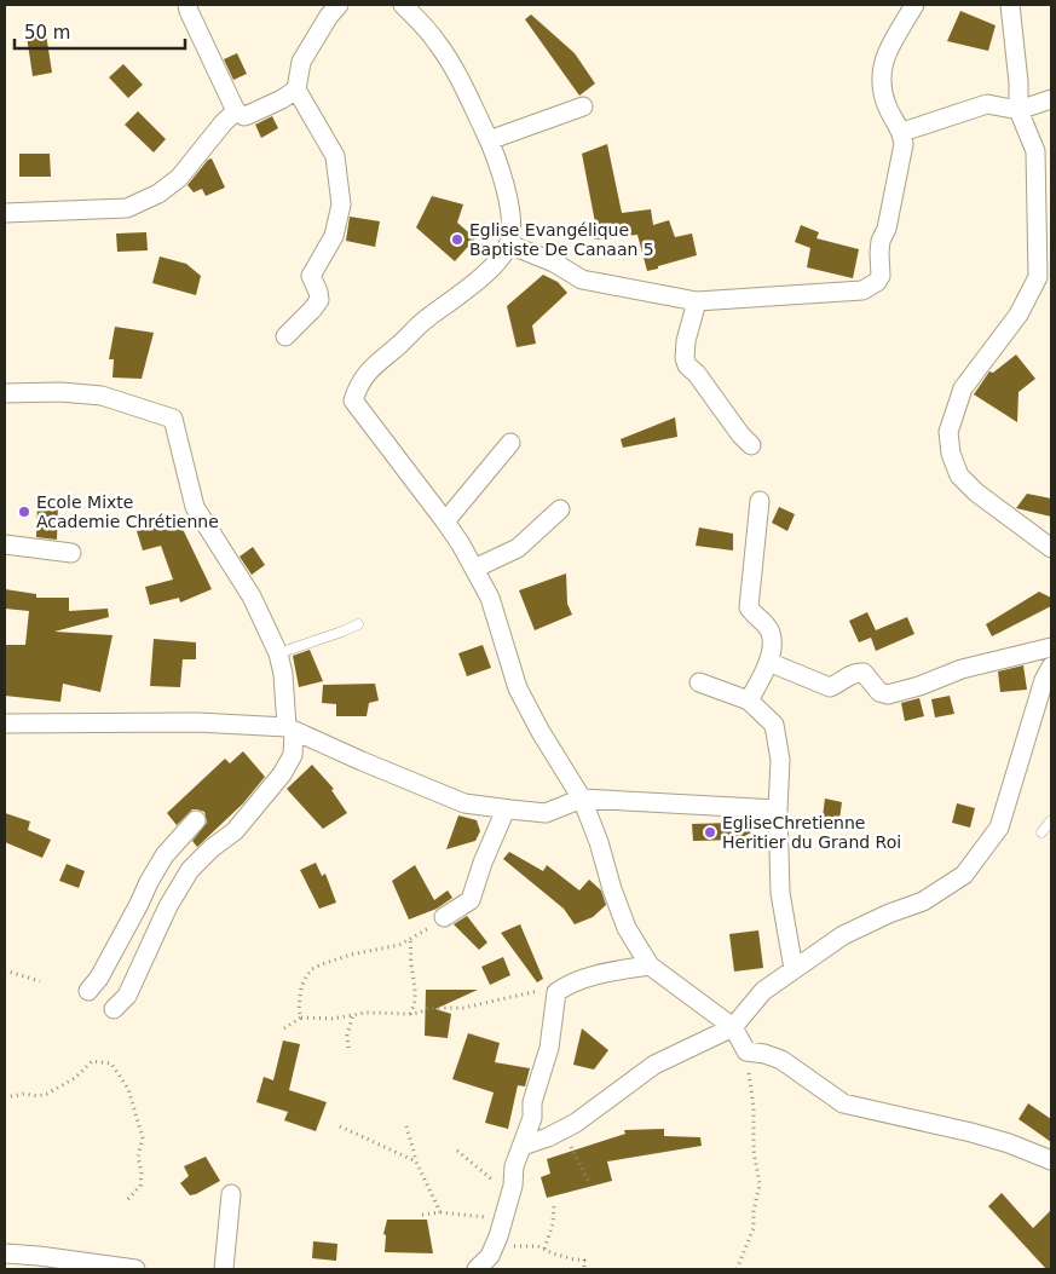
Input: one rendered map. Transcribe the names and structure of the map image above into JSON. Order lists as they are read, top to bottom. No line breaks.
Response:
{"places":["Eglise Evangélique Baptiste De Canaan 5","Ecole Mixte Academie Chrétienne","EgliseChretienne Heritier du Grand Roi"],"scale_bar":"50 m"}
